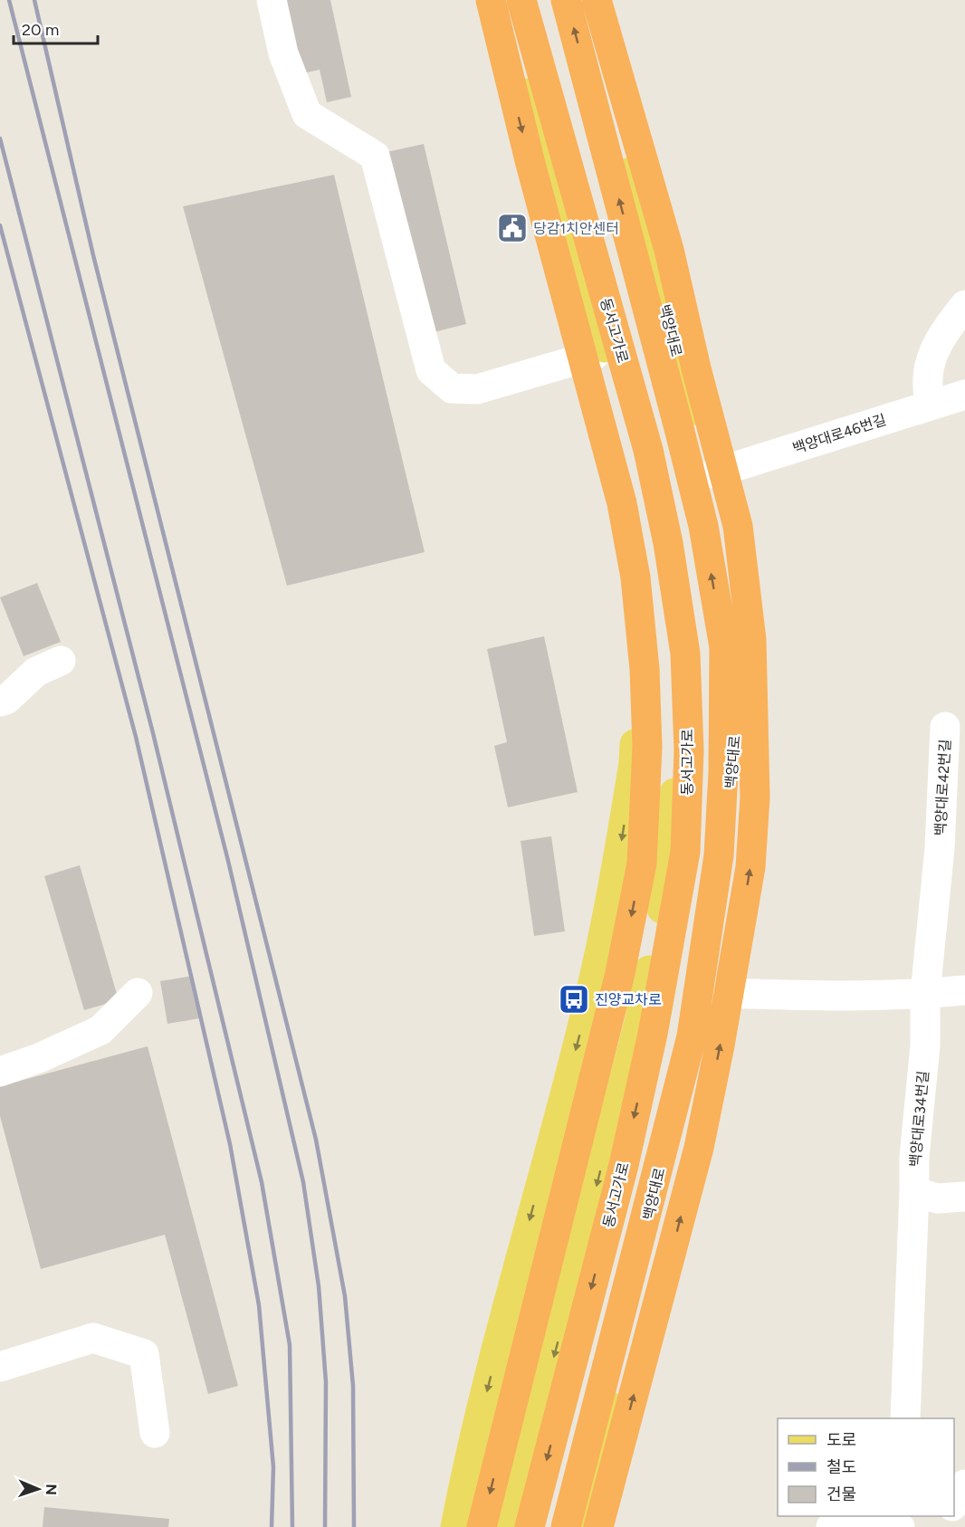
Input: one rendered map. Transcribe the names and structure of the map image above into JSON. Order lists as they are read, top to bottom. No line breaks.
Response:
{"streets":{"highway":["동서고가로"],"main road":["백양대로"],"street":["백양대로46번길","백양대로42번길","백양대로34번길"]},"crossings":[["백양대로","백양대로46번길"],["백양대로42번길","백양대로34번길"]],"places":{"public building":["당감1치안센터"],"bus stop":["진양교차로"]},"legend":["도로","철도","건물"],"scale_bar":"20 m","north":"right"}
